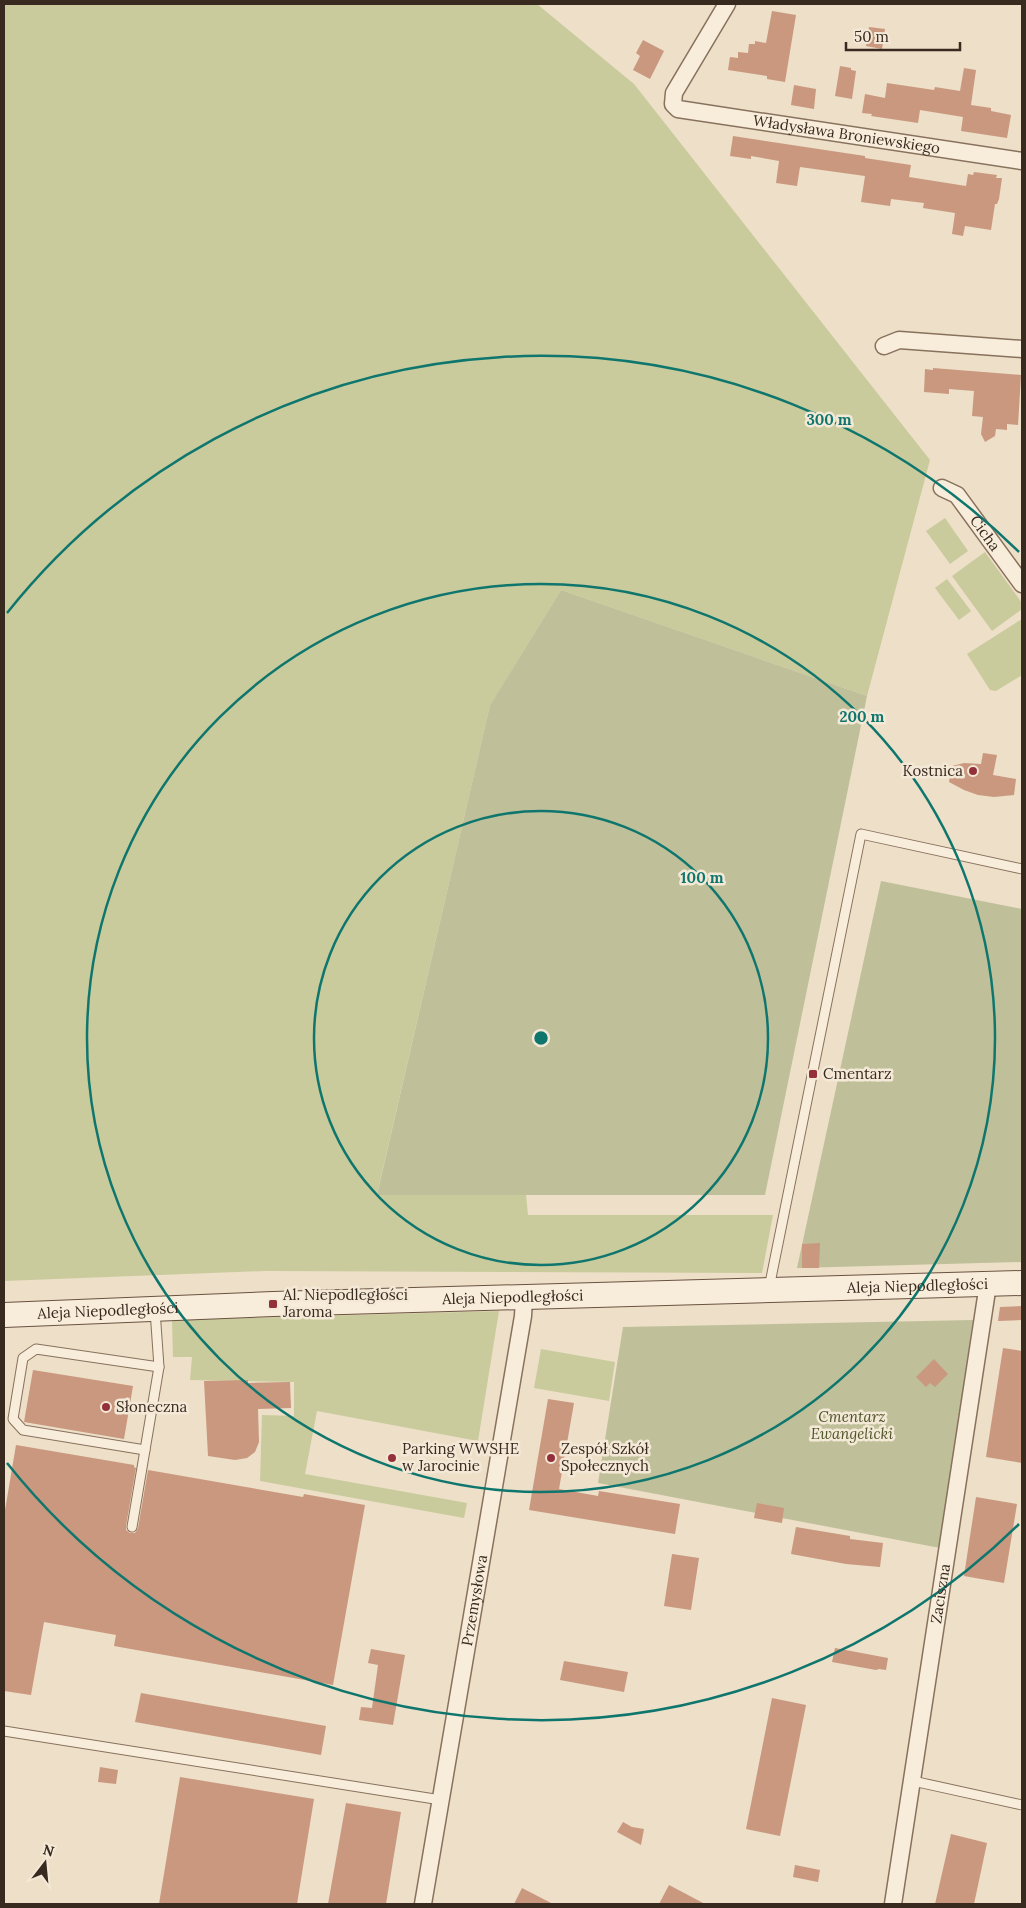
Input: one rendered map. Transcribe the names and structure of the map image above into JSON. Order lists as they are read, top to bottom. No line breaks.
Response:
{"streets":{"main road":["Aleja Niepodległości"],"street":["Władysława Broniewskiego","Cicha","Zaciszna","Przemysłowa"]},"crossings":[["Aleja Niepodległości","Zaciszna"],["Aleja Niepodległości","Przemysłowa"]],"parks":["Cmentarz Ewangelicki"],"places":{"other":["Kostnica","Słoneczna","Parking WWSHE w Jarocinie","Zespół Szkół Społecznych"],"transit":["Cmentarz","Al. Niepodległości Jaroma"]},"scale_bar":"50 m","north":"top","rings":["300 m","200 m","100 m"]}
